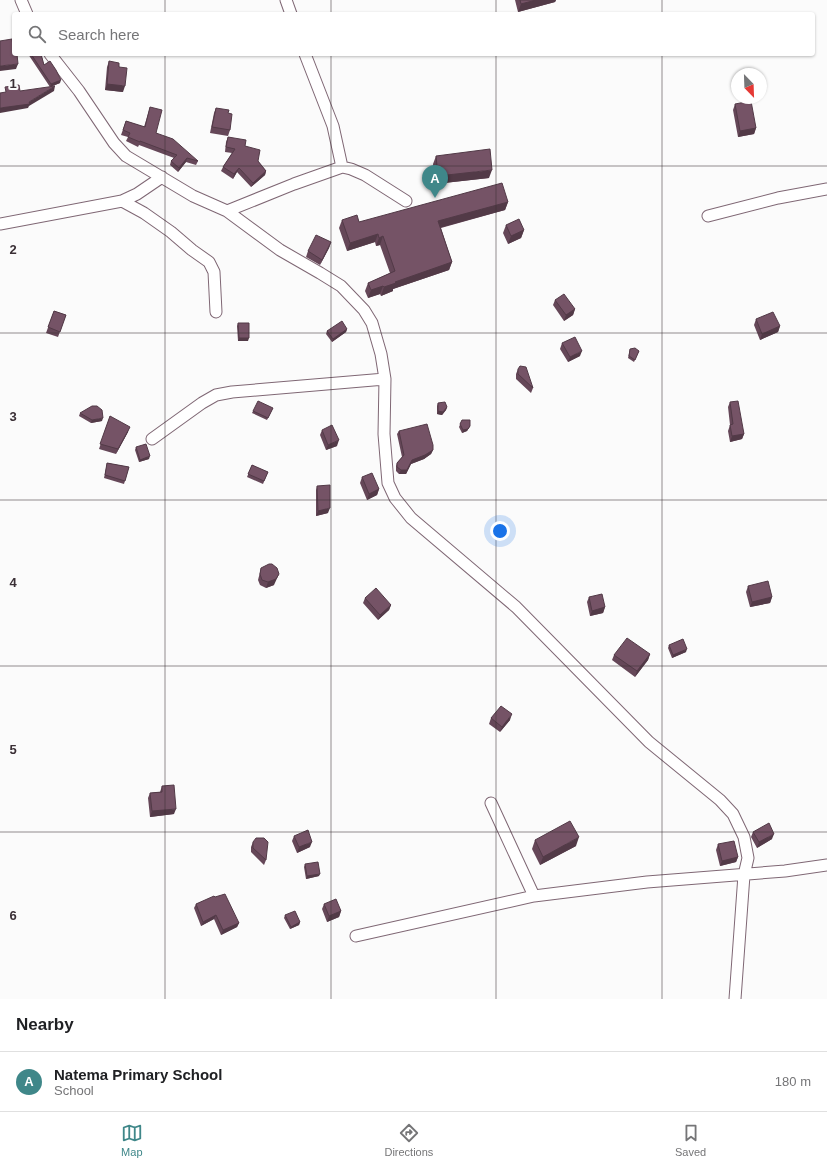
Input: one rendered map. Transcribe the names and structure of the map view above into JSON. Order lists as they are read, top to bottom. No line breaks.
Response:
{"north":"bottom right","page":{"search":"Search here","pins":"A","heading":"Nearby","list":[{"mark":"A","name":"Natema Primary School","note":"School","value":"180 m"}],"nav":["Map","Directions","Saved"]},"grid":{"rows":["1","2","3","4","5","6"]}}
